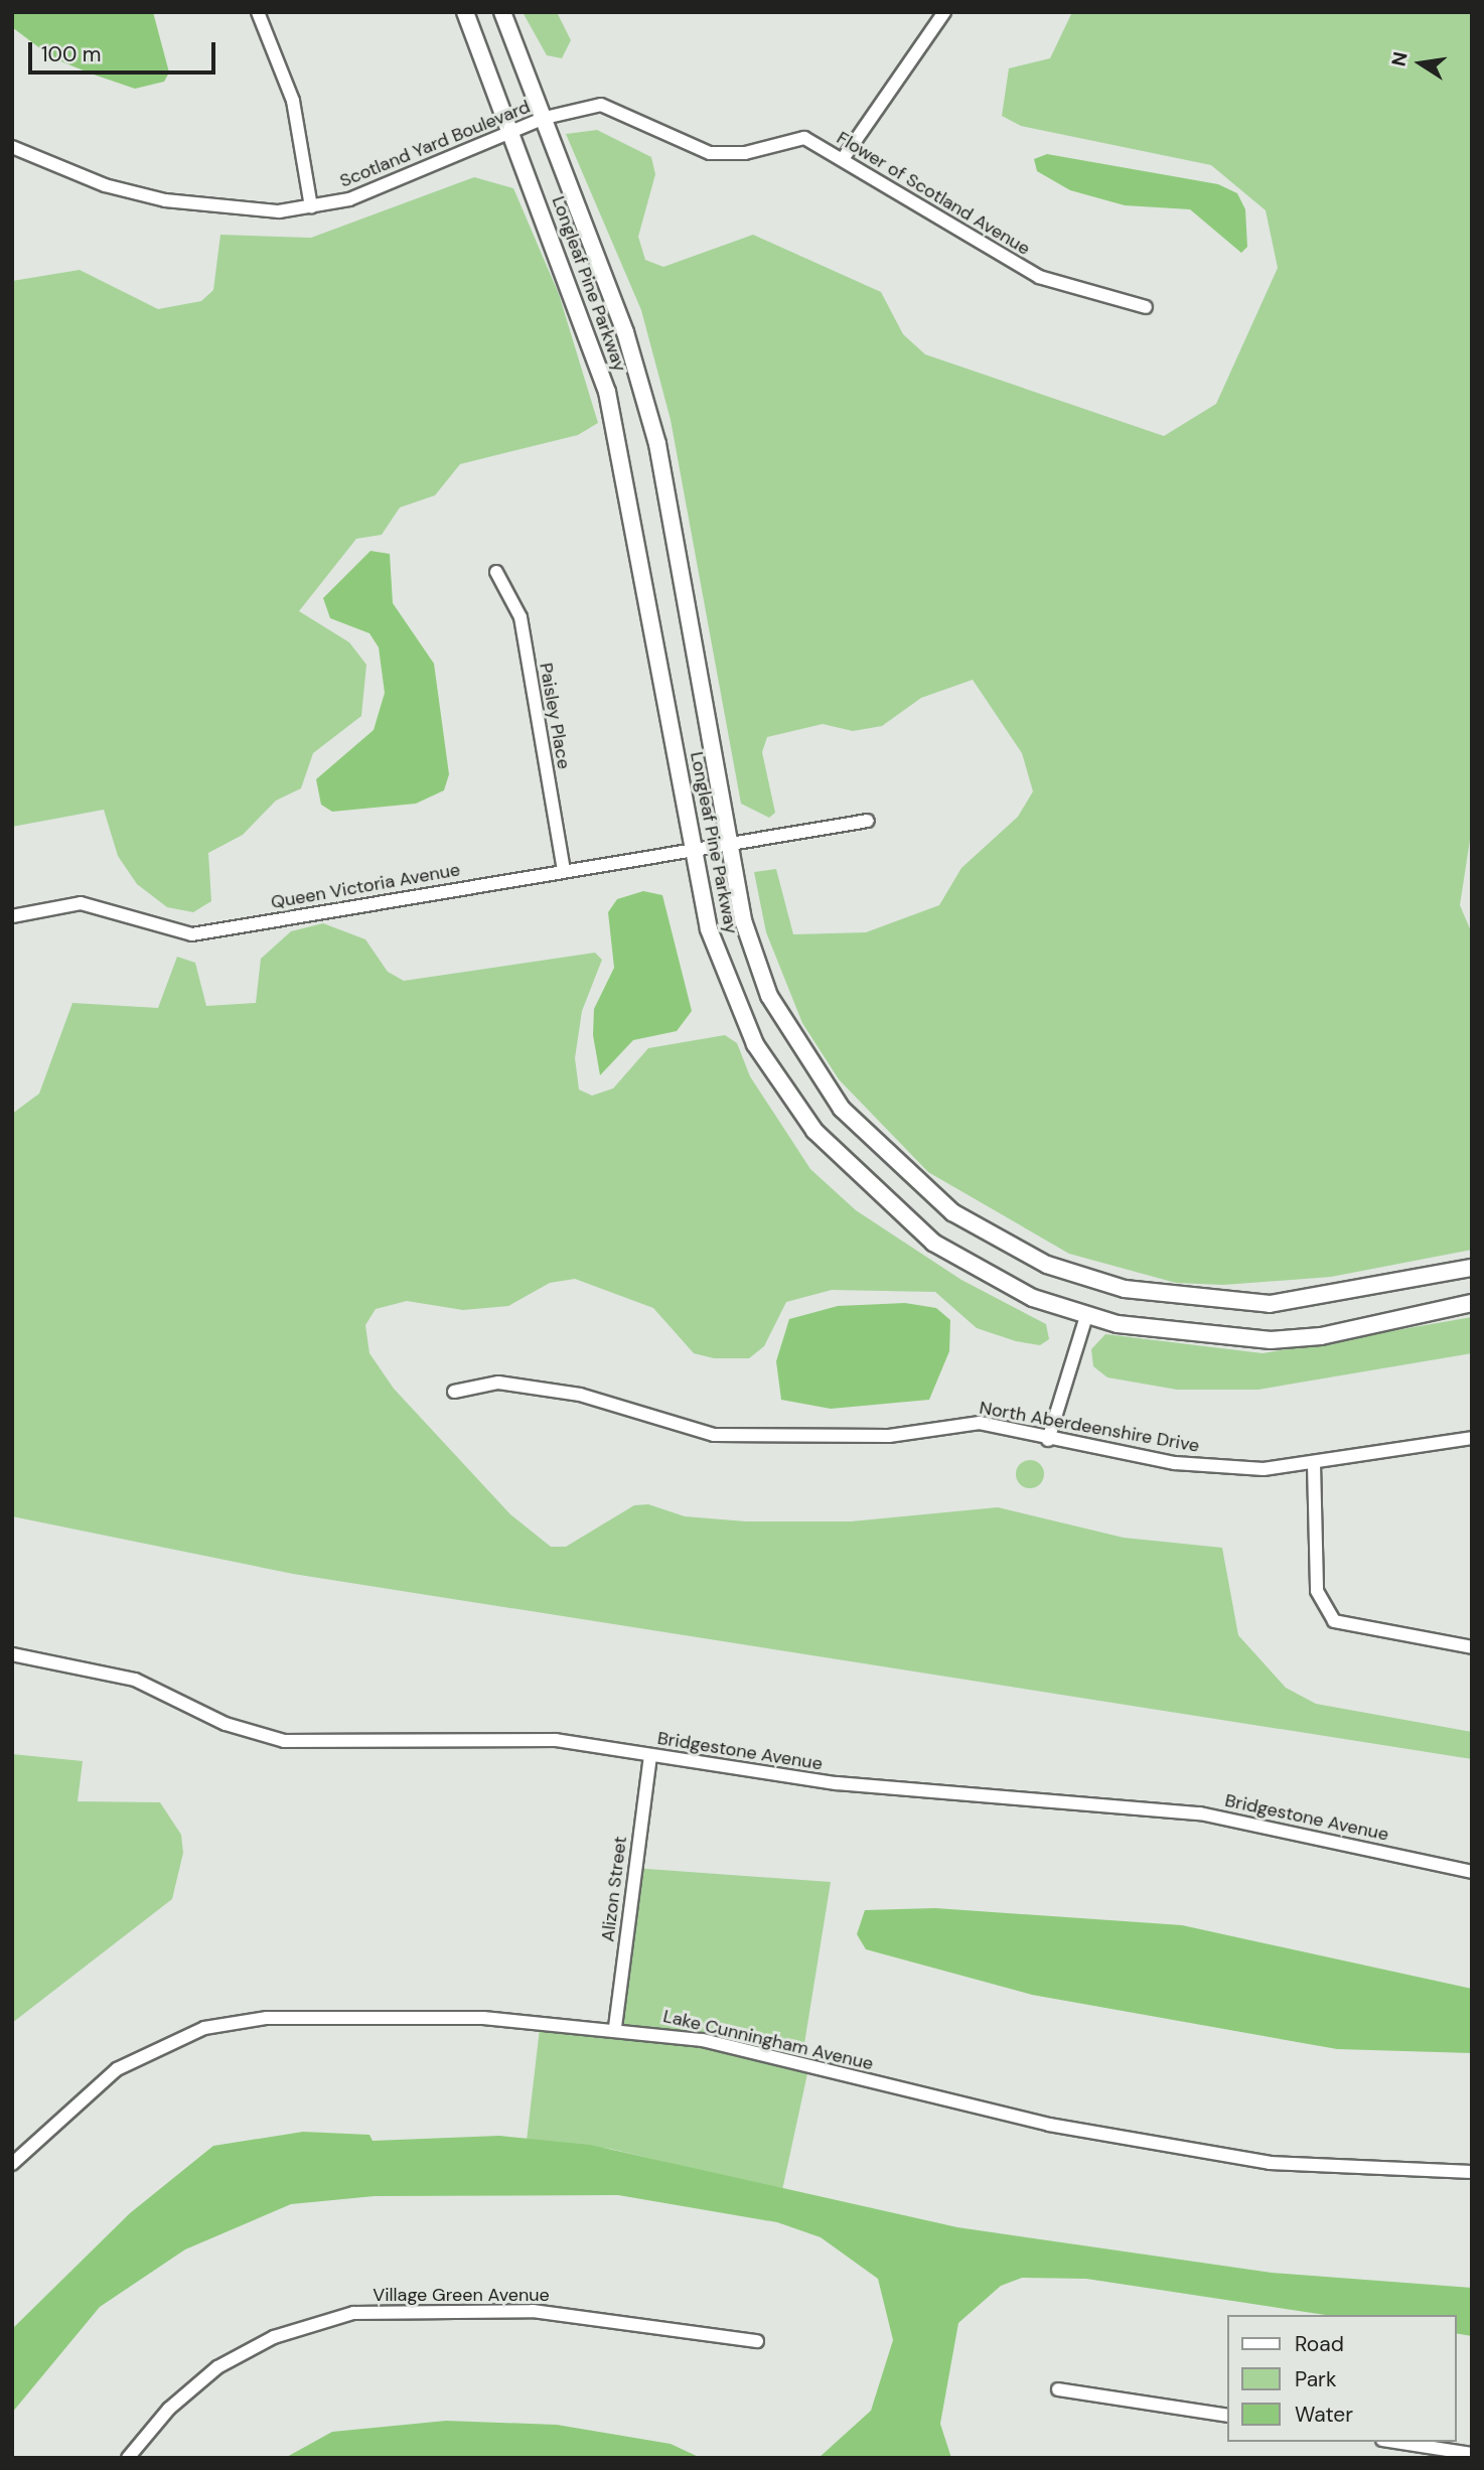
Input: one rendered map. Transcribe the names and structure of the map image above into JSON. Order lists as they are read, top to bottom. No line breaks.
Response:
{"streets":{"main road":["Longleaf Pine Parkway"],"street":["Scotland Yard Boulevard","Flower of Scotland Avenue","Paisley Place","Queen Victoria Avenue","North Aberdeenshire Drive","Bridgestone Avenue","Alizon Street","Lake Cunningham Avenue","Village Green Avenue"]},"crossings":[["Scotland Yard Boulevard","Flower of Scotland Avenue"],["Scotland Yard Boulevard","Longleaf Pine Parkway"],["Flower of Scotland Avenue","Longleaf Pine Parkway"],["Longleaf Pine Parkway","Queen Victoria Avenue"],["Paisley Place","Queen Victoria Avenue"],["Bridgestone Avenue","Alizon Street"],["Alizon Street","Lake Cunningham Avenue"]],"legend":["Road","Park","Water"],"scale_bar":"100 m","north":"left"}
